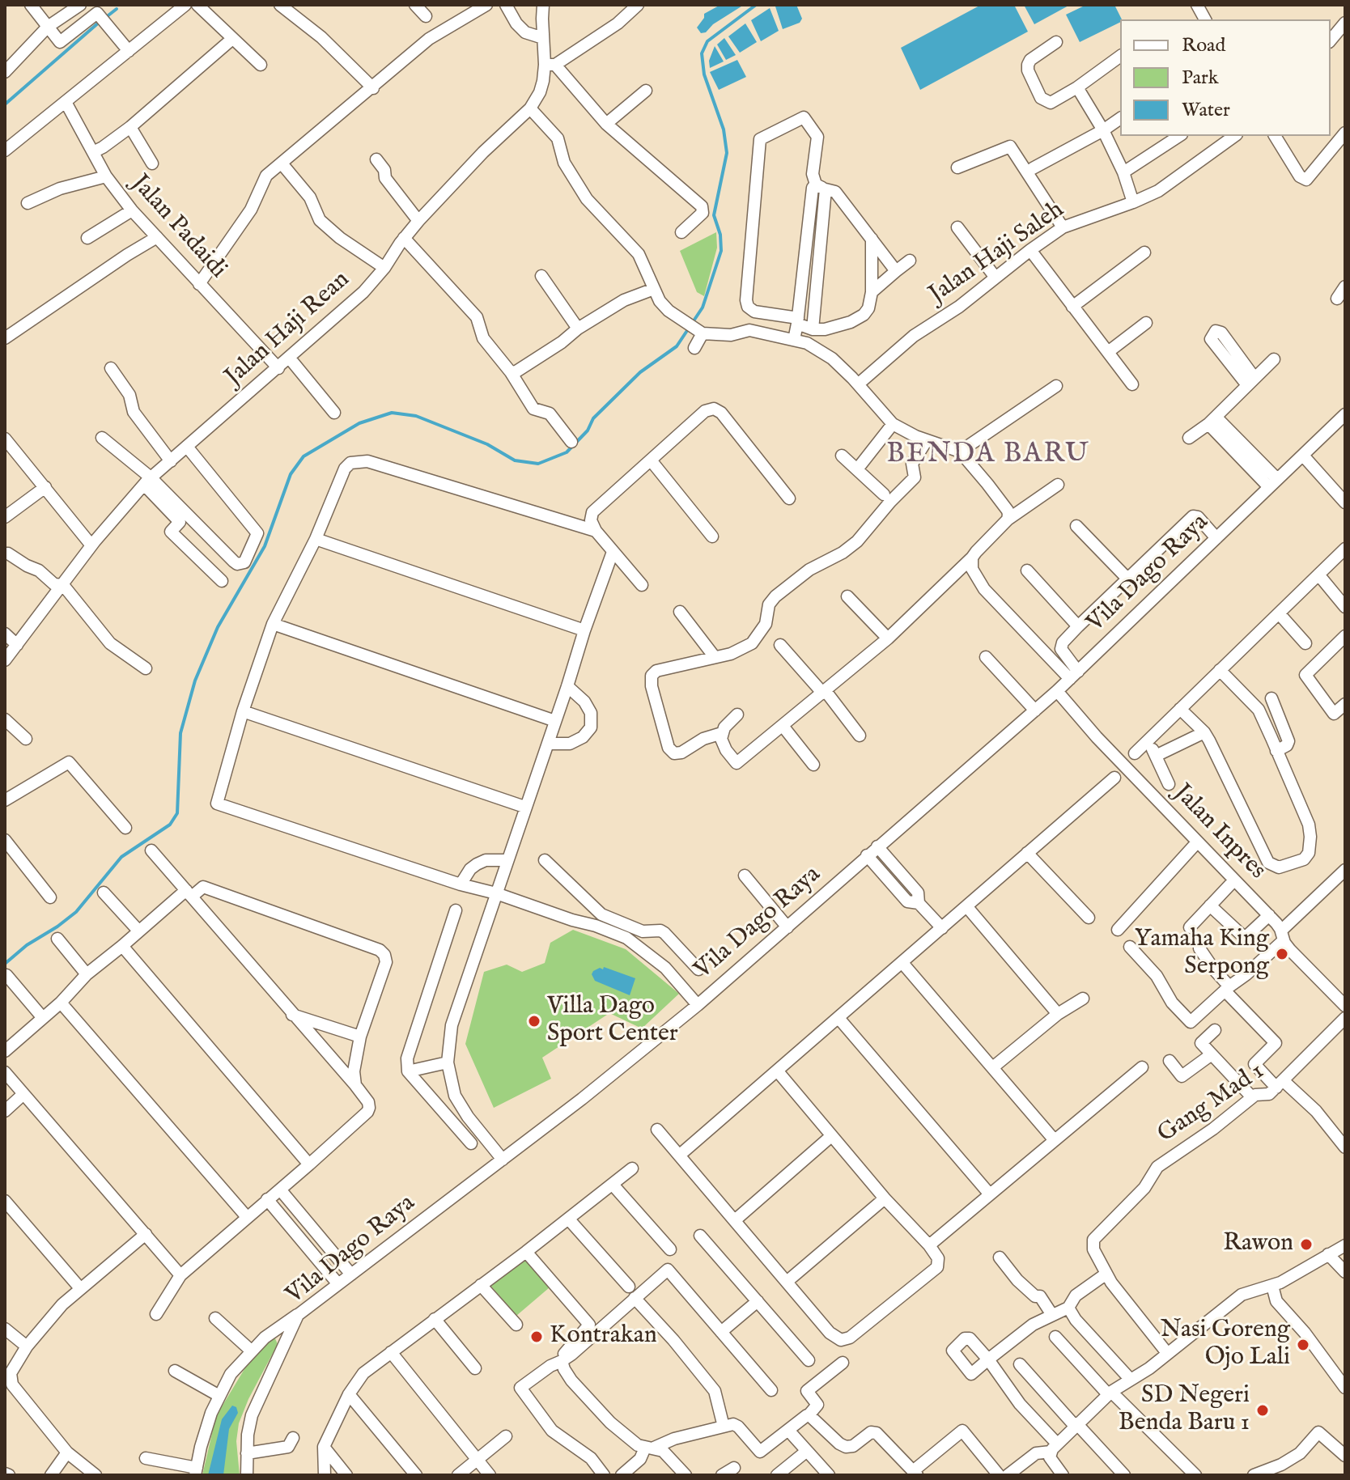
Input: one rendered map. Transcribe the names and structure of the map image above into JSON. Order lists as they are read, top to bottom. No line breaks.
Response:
{"streets":{"street":["Jalan Padaidi","Jalan Haji Saleh","Jalan Haji Rean","Vila Dago Raya","Jalan Inpres","Gang Mad 1"]},"crossings":[["Jalan Padaidi","Jalan Haji Rean"],["Vila Dago Raya","Jalan Inpres"]],"districts":["BENDA BARU"],"places":["Yamaha King Serpong","Villa Dago Sport Center","Rawon","Kontrakan","Nasi Goreng Ojo Lali","SD Negeri Benda Baru 1"],"legend":["Road","Park","Water"]}
